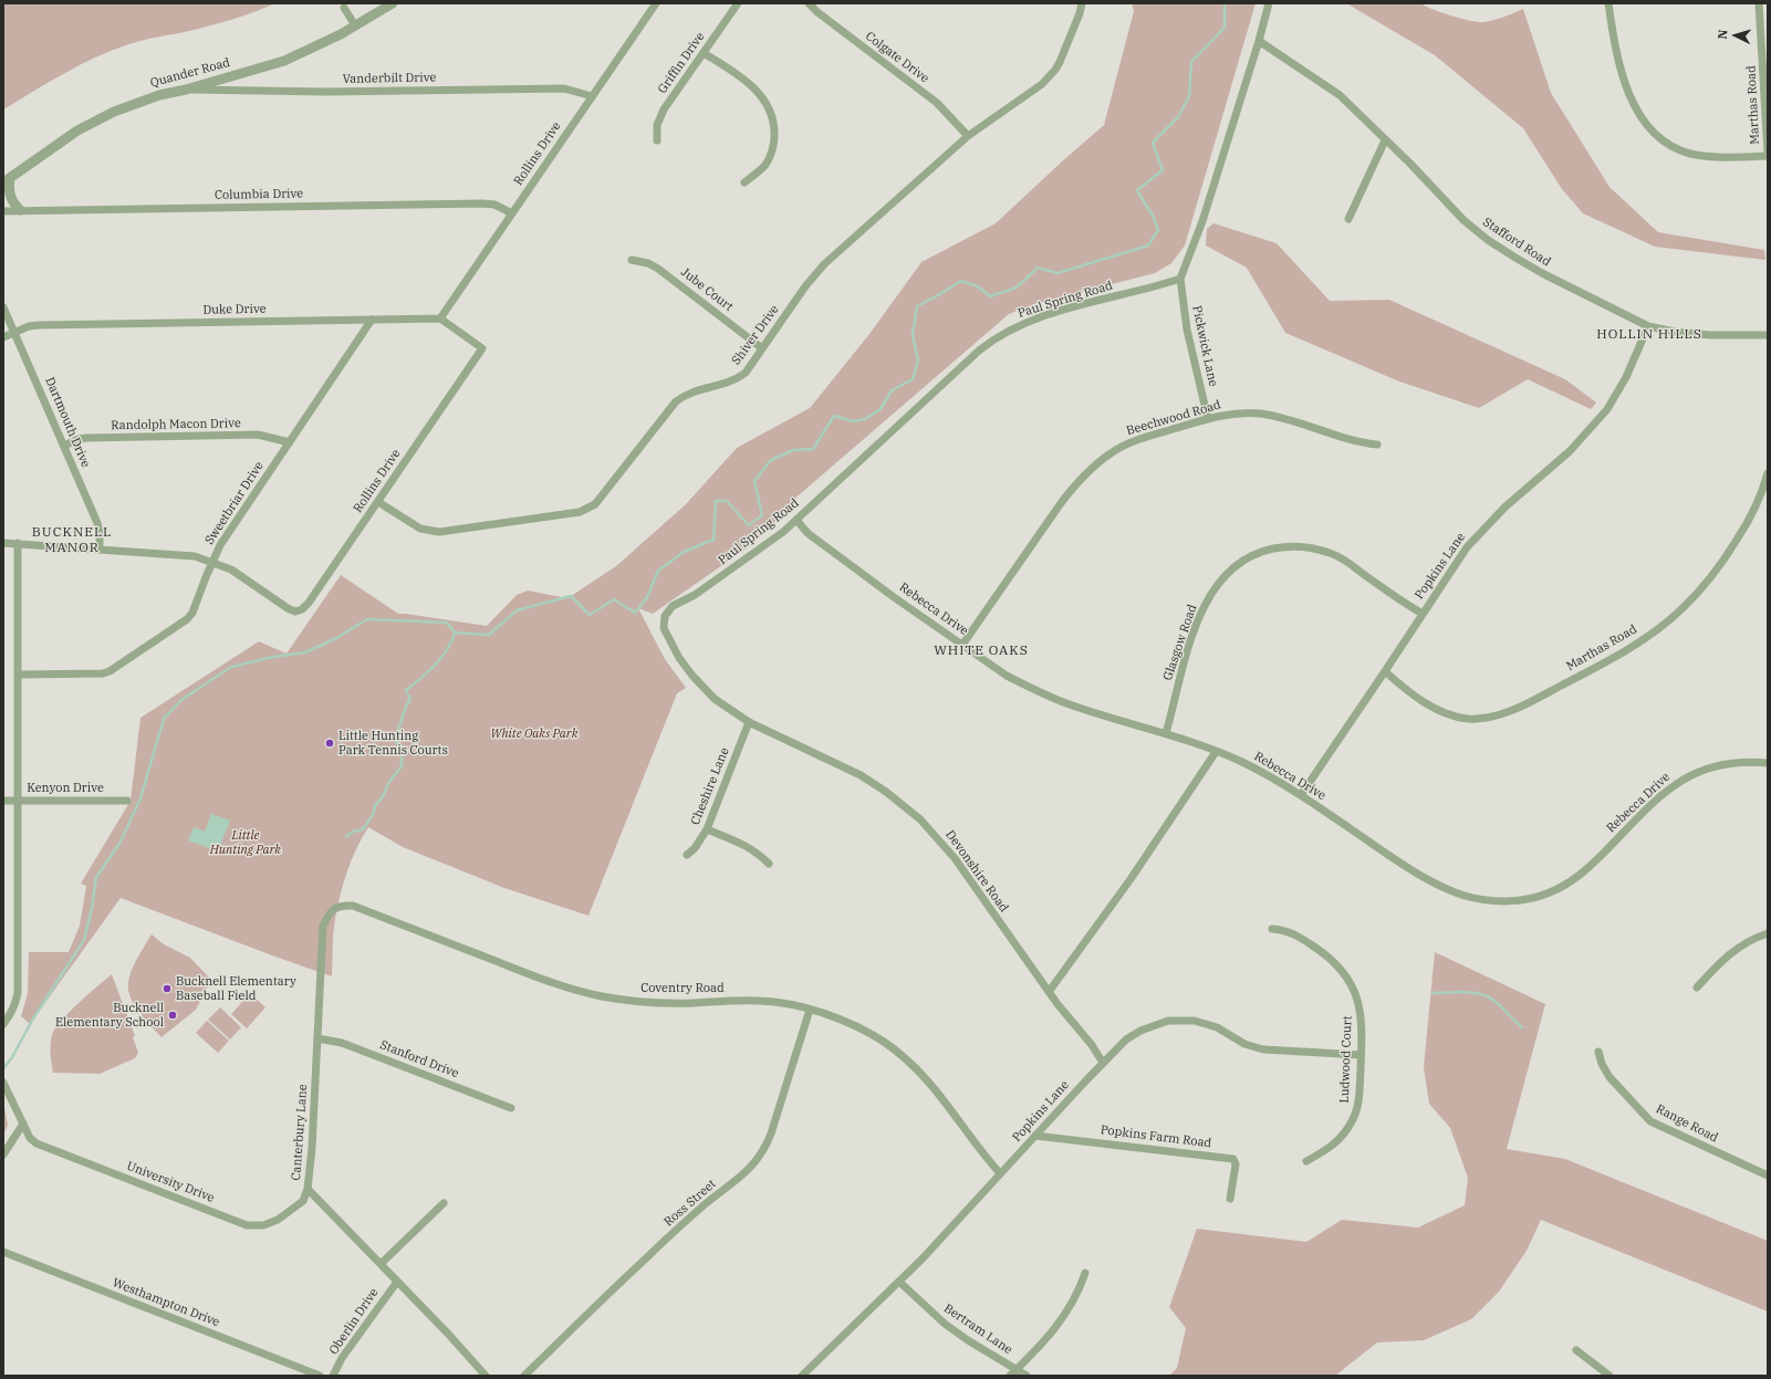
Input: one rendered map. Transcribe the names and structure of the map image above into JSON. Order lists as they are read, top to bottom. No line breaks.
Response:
{"streets":{"street":["Colgate Drive","Griffin Drive","Quander Road","Vanderbilt Drive","Marthas Road","Rollins Drive","Columbia Drive","Stafford Road","Jube Court","Paul Spring Road","Duke Drive","Shiver Drive","Pickwick Lane","Beechwood Road","Dartmouth Drive","Randolph Macon Drive","Sweetbriar Drive","Popkins Lane","Rebecca Drive","Glasgow Road","Cheshire Lane","Kenyon Drive","Devonshire Road","Coventry Road","Stanford Drive","Ludwood Court","Range Road","Canterbury Lane","Popkins Farm Road","University Drive","Ross Street","Westhampton Drive","Oberlin Drive","Bertram Lane"]},"crossings":[["Colgate Drive","Shiver Drive"],["Quander Road","Vanderbilt Drive"],["Vanderbilt Drive","Rollins Drive"],["Marthas Road","Popkins Lane"],["Rollins Drive","Columbia Drive"],["Rollins Drive","Duke Drive"],["Rollins Drive","Shiver Drive"],["Rollins Drive","Dartmouth Drive"],["Rollins Drive","Sweetbriar Drive"],["Stafford Road","Popkins Lane"],["Jube Court","Shiver Drive"],["Paul Spring Road","Pickwick Lane"],["Paul Spring Road","Rebecca Drive"],["Paul Spring Road","Devonshire Road"],["Duke Drive","Dartmouth Drive"],["Duke Drive","Sweetbriar Drive"],["Pickwick Lane","Beechwood Road"],["Beechwood Road","Rebecca Drive"],["Dartmouth Drive","Randolph Macon Drive"],["Randolph Macon Drive","Sweetbriar Drive"],["Popkins Lane","Rebecca Drive"],["Popkins Lane","Glasgow Road"],["Popkins Lane","Devonshire Road"],["Popkins Lane","Coventry Road"],["Popkins Lane","Ludwood Court"],["Popkins Lane","Popkins Farm Road"],["Popkins Lane","Bertram Lane"],["Rebecca Drive","Glasgow Road"],["Cheshire Lane","Devonshire Road"],["Coventry Road","Canterbury Lane"],["Coventry Road","Ross Street"],["Stanford Drive","Canterbury Lane"],["Canterbury Lane","University Drive"],["Canterbury Lane","Oberlin Drive"]],"districts":["HOLLIN HILLS","BUCKNELL MANOR","WHITE OAKS"],"parks":["White Oaks Park","Little Hunting Park"],"places":["Little Hunting Park Tennis Courts","Bucknell Elementary Baseball Field","Bucknell Elementary School"],"north":"left"}
